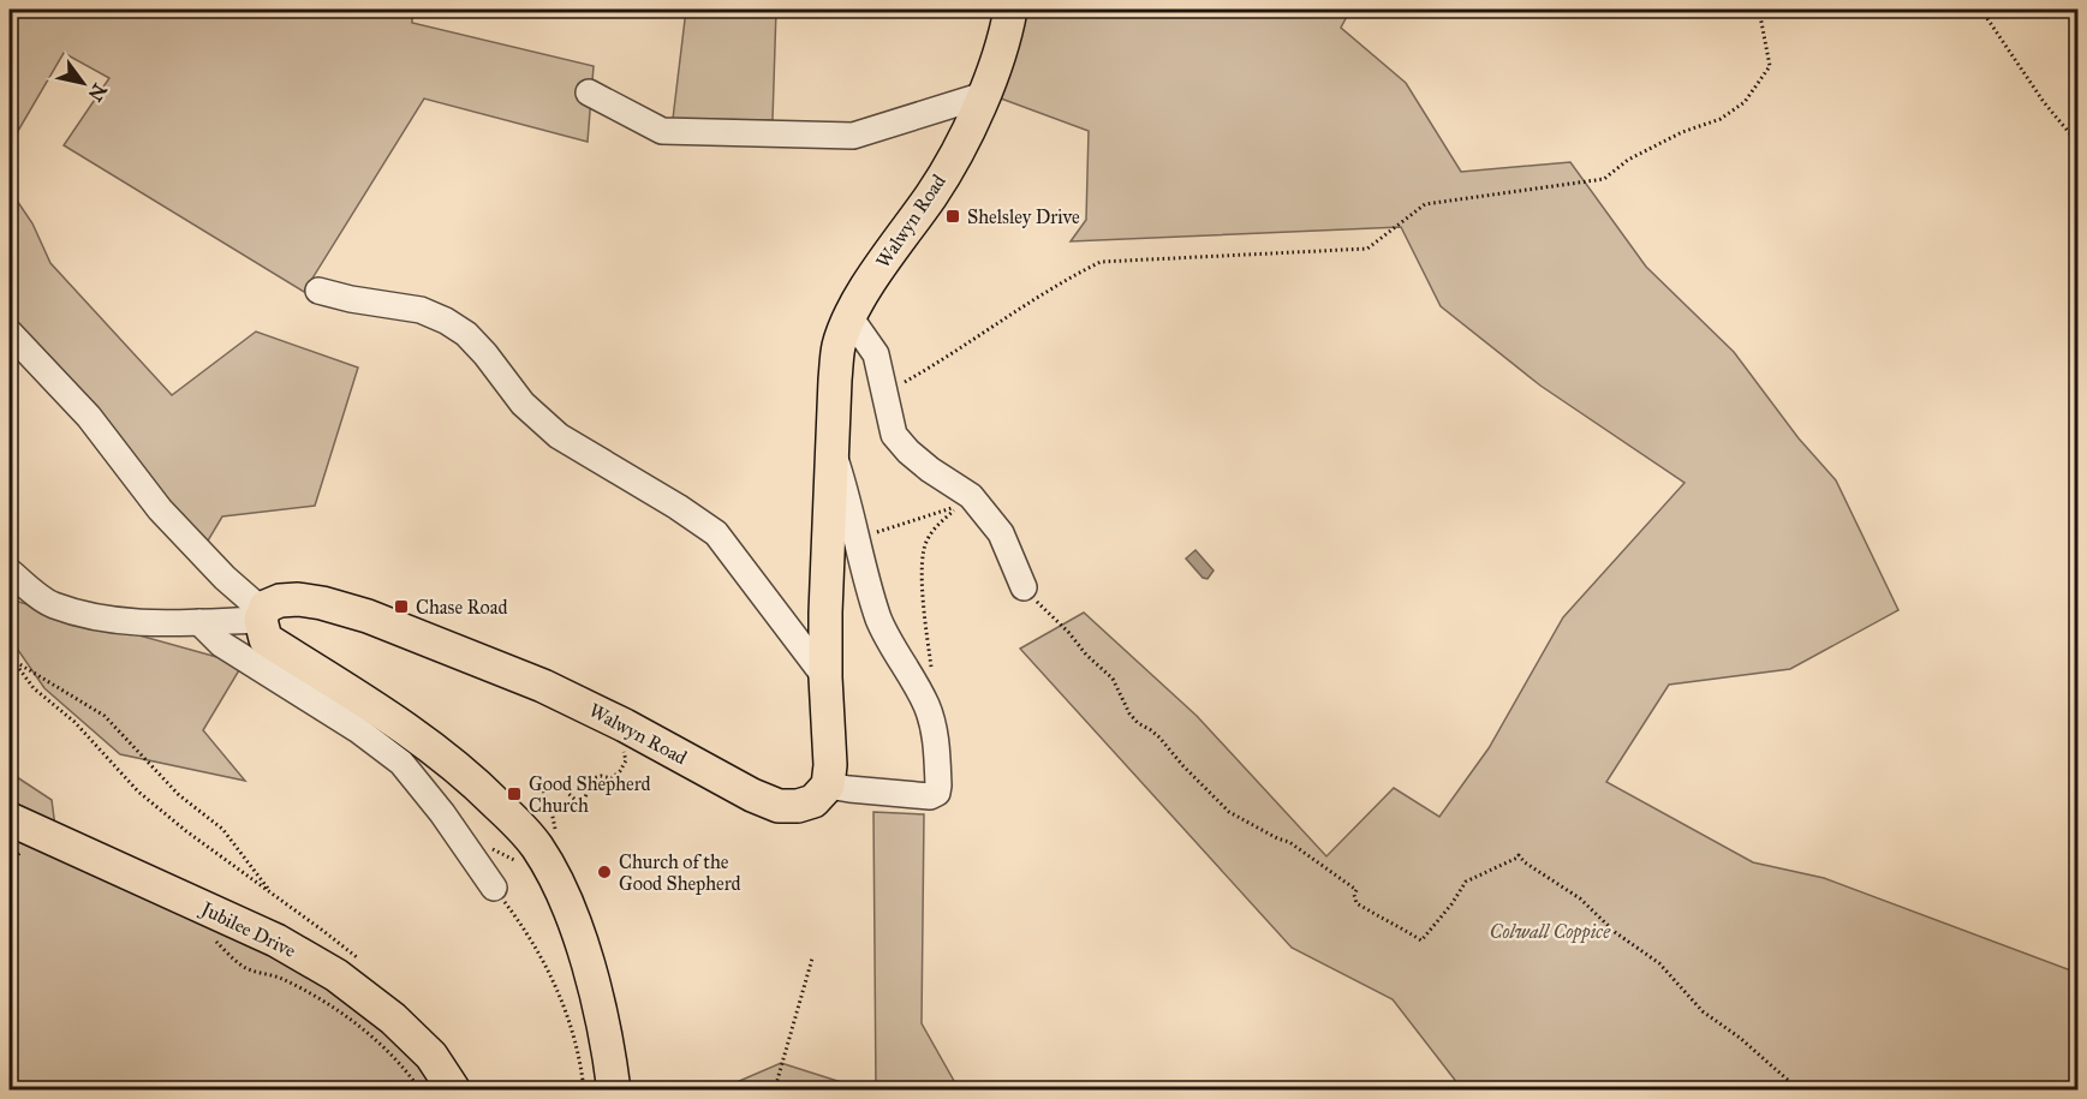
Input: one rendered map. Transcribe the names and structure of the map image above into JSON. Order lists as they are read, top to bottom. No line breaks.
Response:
{"streets":{"main road":["Walwyn Road","Jubilee Drive"]},"parks":["Colwall Coppice"],"places":{"transit":["Shelsley Drive","Chase Road","Good Shepherd Church"],"other":["Church of the Good Shepherd"]},"north":"bottom right"}
